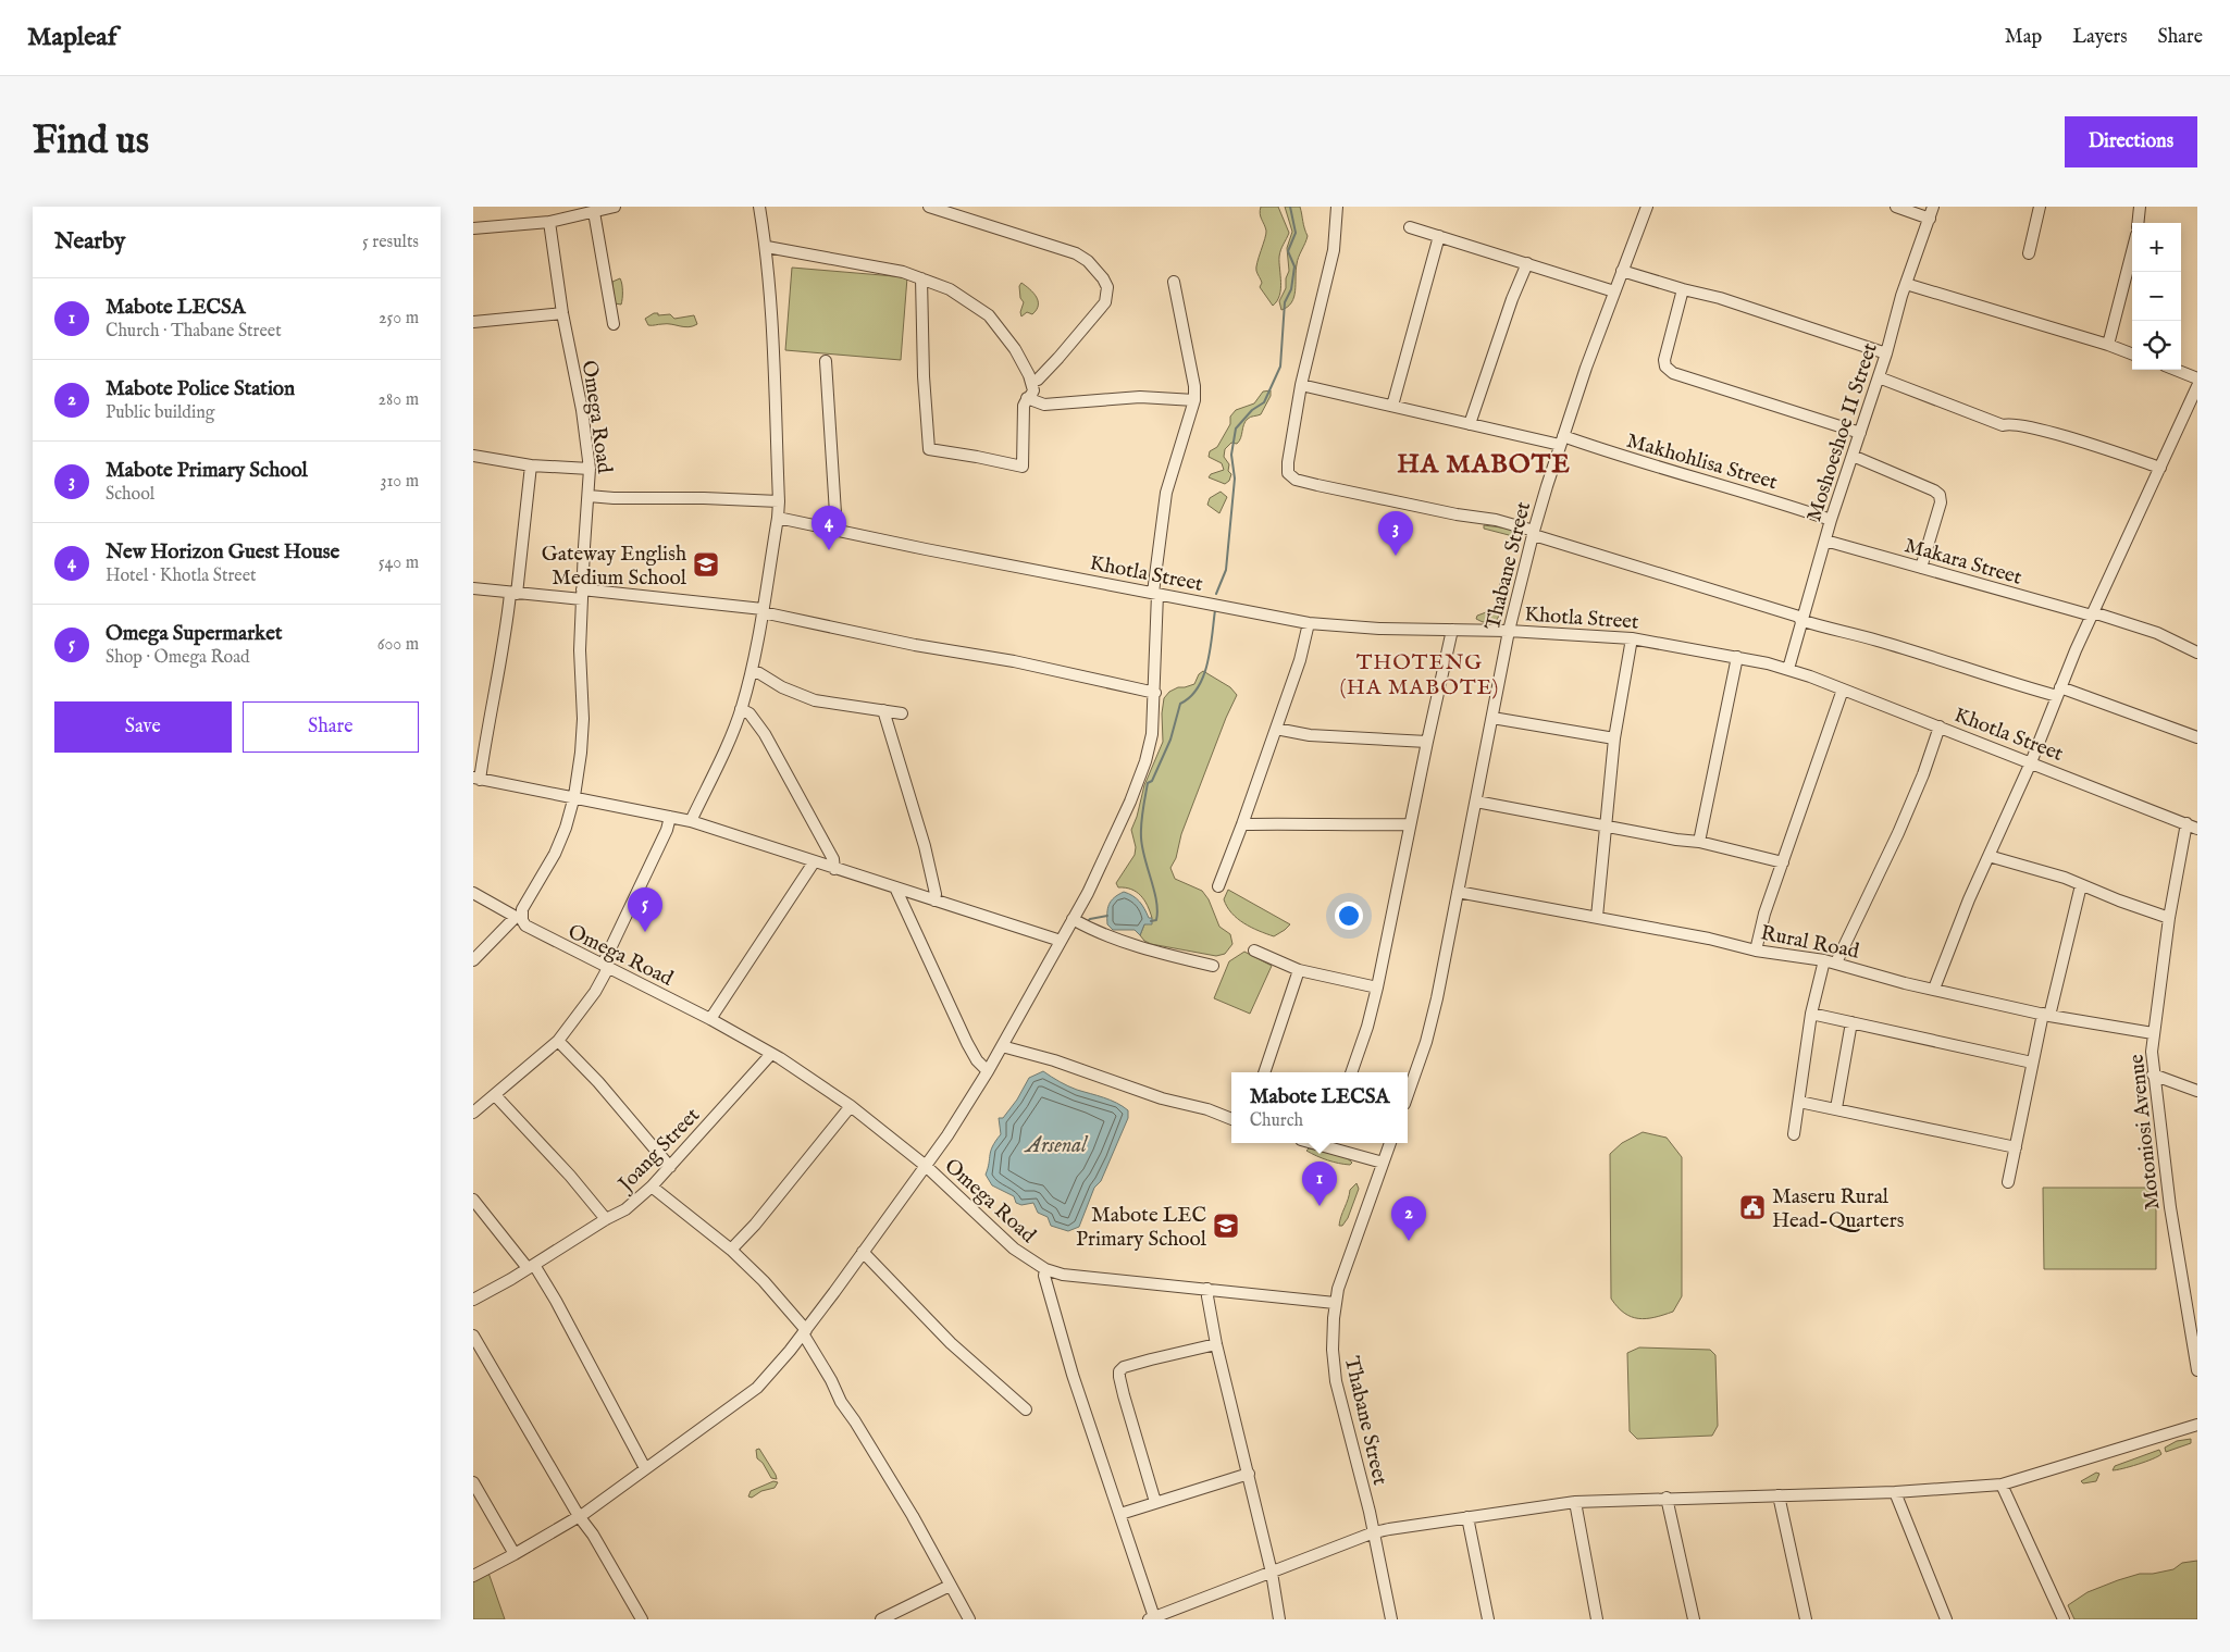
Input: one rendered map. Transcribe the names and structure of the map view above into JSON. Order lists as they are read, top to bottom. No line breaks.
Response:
{"streets":{"street":["Omega Road","Moshoeshoe II Street","Makhohlisa Street","Makara Street","Thabane Street","Khotla Street","Rural Road","Motoniosi Avenue","Joang Street"]},"crossings":[["Omega Road","Thabane Street"],["Omega Road","Joang Street"],["Moshoeshoe II Street","Makhohlisa Street"],["Moshoeshoe II Street","Makara Street"],["Moshoeshoe II Street","Khotla Street"],["Makhohlisa Street","Thabane Street"],["Thabane Street","Khotla Street"],["Thabane Street","Rural Road"],["Khotla Street","Motoniosi Avenue"],["Rural Road","Motoniosi Avenue"]],"districts":["HA MABOTE","THOTENG (HA MABOTE)"],"water":["Arsenal"],"places":{"school or university":["Gateway English Medium School","Mabote LEC Primary School"],"public building":["Maseru Rural Head-Quarters"]},"page":{"header":"Mapleaf","nav":["Map","Layers","Share"],"buttons":["Directions",["Save","Share"]],"title":"Find us","heading":["Nearby","5 results"],"map_buttons":["+","−"],"list":[{"mark":"1","name":"Mabote LECSA","note":"Church · Thabane Street","value":"250 m"},{"mark":"2","name":"Mabote Police Station","note":"Public building","value":"280 m"},{"mark":"3","name":"Mabote Primary School","note":"School","value":"310 m"},{"mark":"4","name":"New Horizon Guest House","note":"Hotel · Khotla Street","value":"540 m"},{"mark":"5","name":"Omega Supermarket","note":"Shop · Omega Road","value":"600 m"}],"pins":["4","3","5","1","2"],"popup":["Mabote LECSA","Church"]}}
